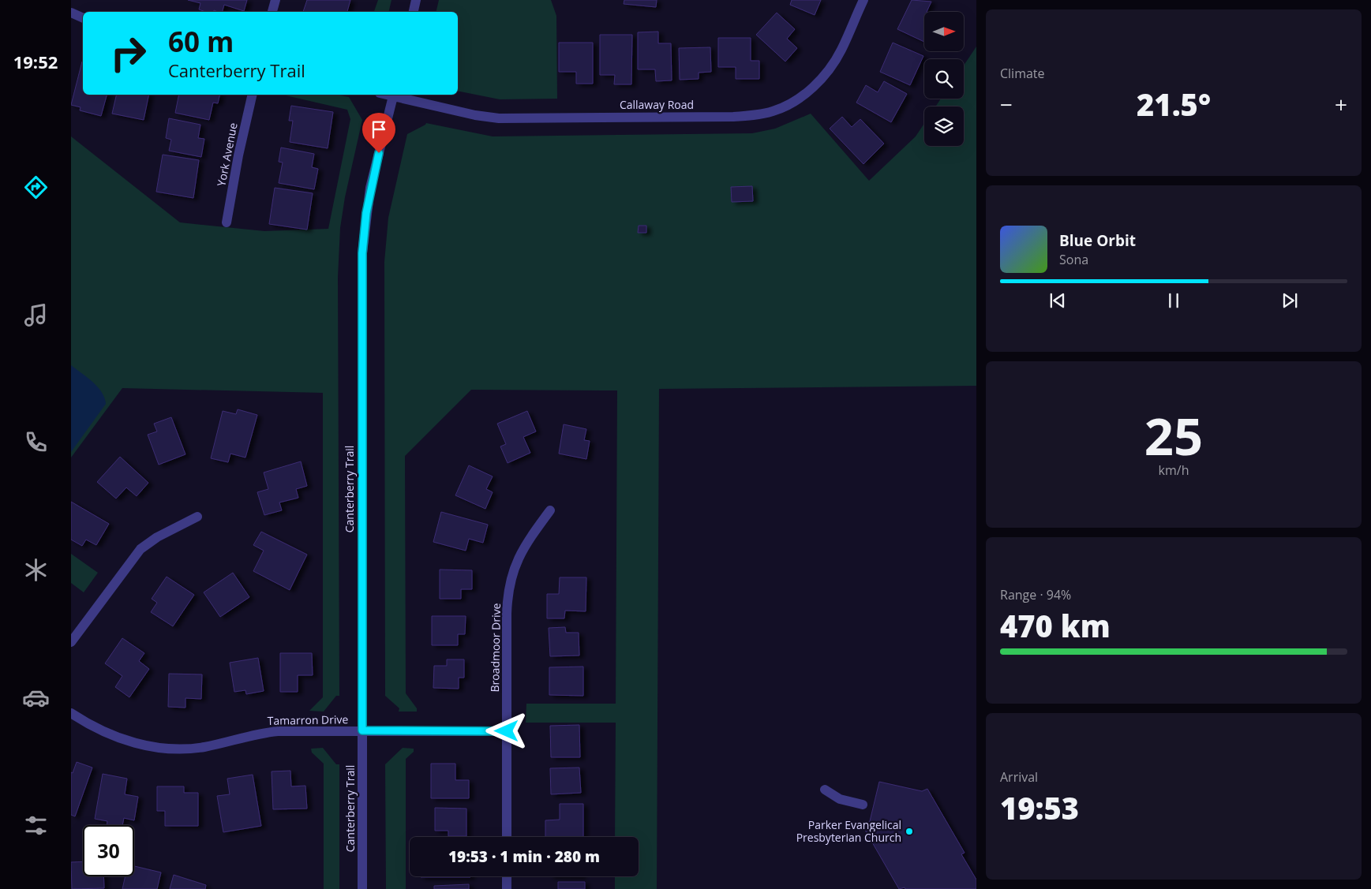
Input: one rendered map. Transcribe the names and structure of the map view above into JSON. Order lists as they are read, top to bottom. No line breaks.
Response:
{"streets":{"street":["Callaway Road","York Avenue","Canterberry Trail","Broadmoor Drive","Tamarron Drive"]},"crossings":[["Callaway Road","Canterberry Trail"],["Canterberry Trail","Tamarron Drive"],["Broadmoor Drive","Tamarron Drive"]],"places":["Parker Evangelical Presbyterian Church"],"north":"right","page":{"tabs":"19:52","tile":["Climate",["25","km/h"],["Range · 94%","470 km"],["Arrival","19:53"]],"turn":["60 m","Canterberry Trail"],"heat":["−","21.5°","+"],"song":["Blue Orbit","Sona"],"limit":"30","trip":"19:53 · 1 min · 280 m"}}
